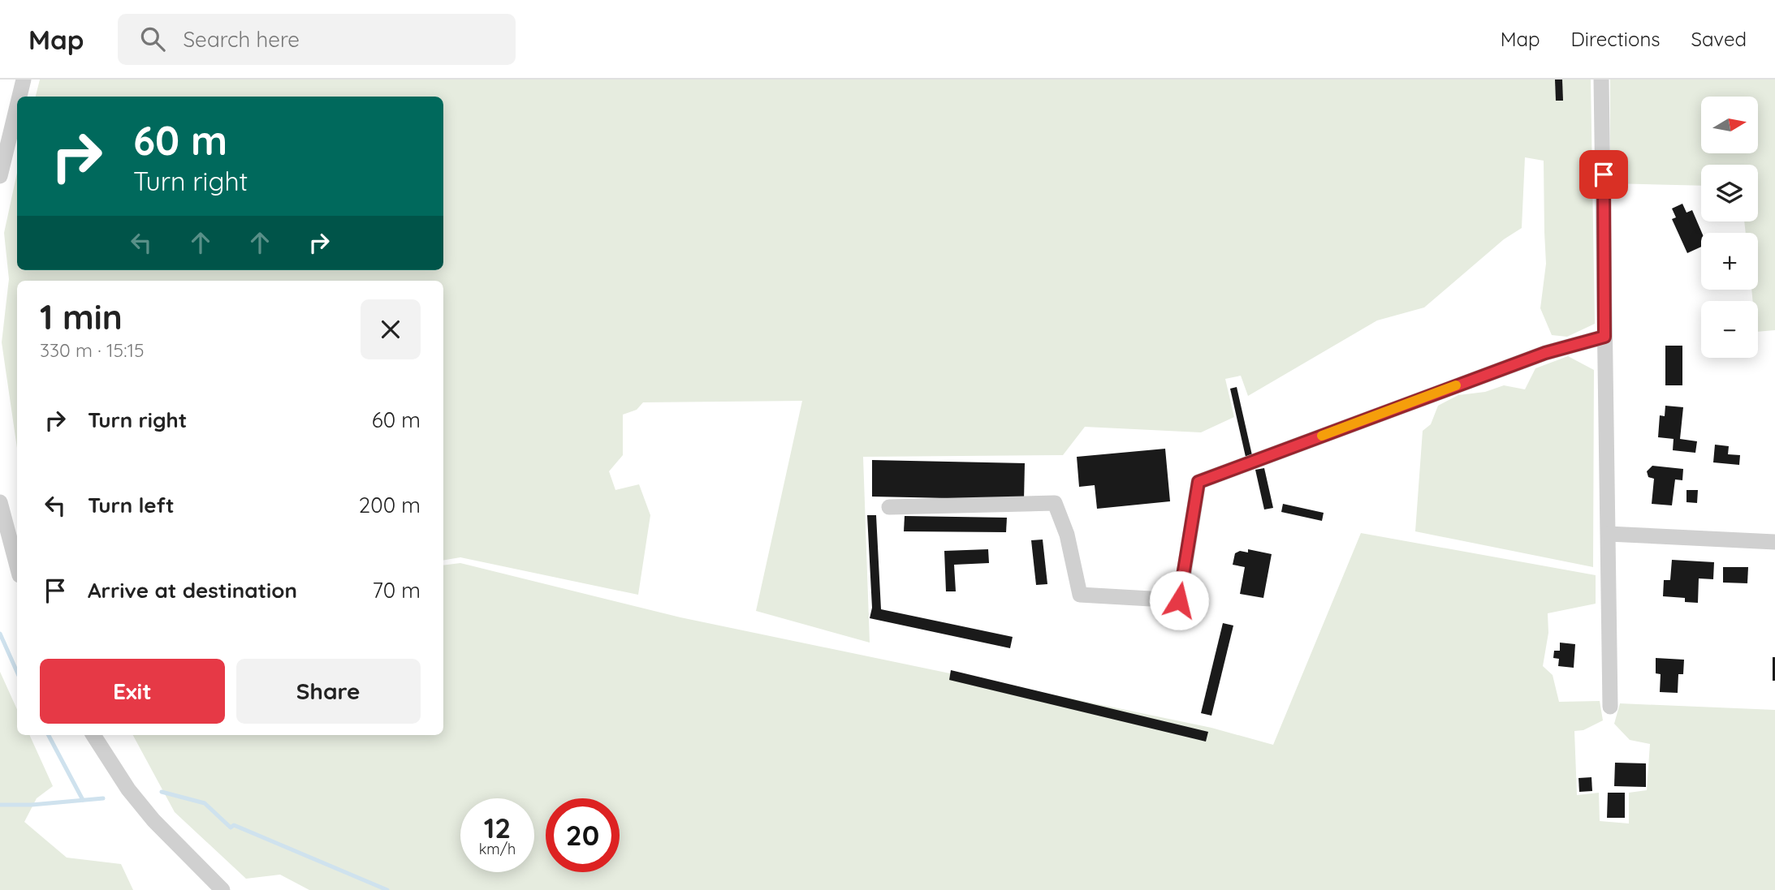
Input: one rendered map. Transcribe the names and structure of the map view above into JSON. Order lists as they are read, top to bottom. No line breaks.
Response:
{"north":"right","page":{"header":"Map","search":"Search here","nav":["Map","Directions","Saved"],"map_buttons":["+","−"],"turn":["60 m","Turn right"],"heading":["1 min","330 m · 15:15"],"list":[{"name":"Turn right","value":"60 m"},{"name":"Turn left","value":"200 m"},{"name":"Arrive at destination","value":"70 m"}],"buttons":["Exit","Share"],"speed":"12 km/h","limit":"20"}}
